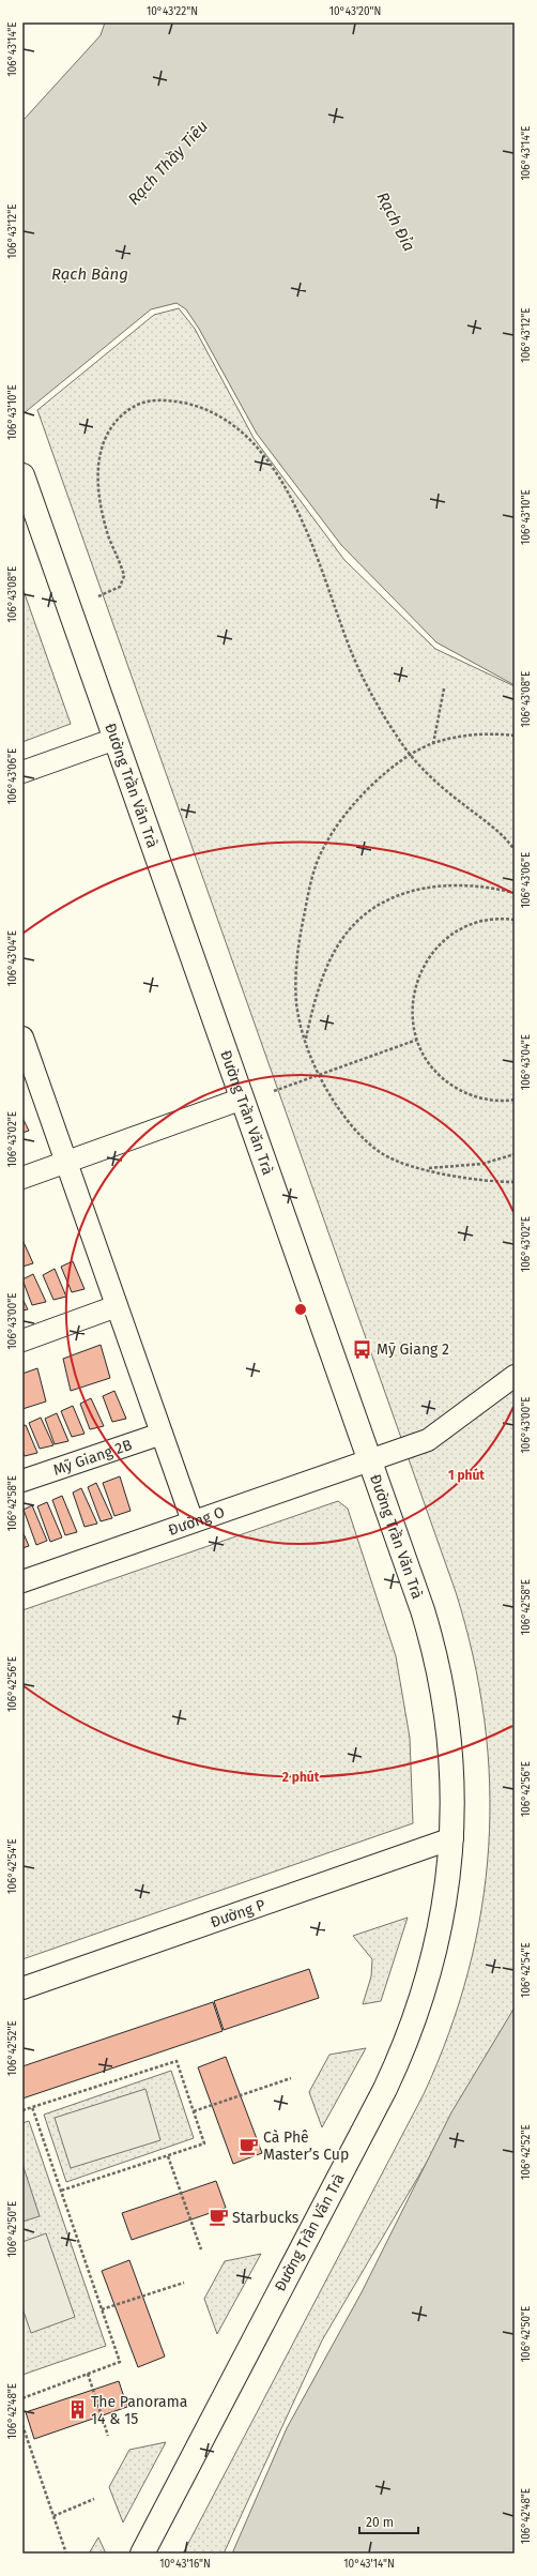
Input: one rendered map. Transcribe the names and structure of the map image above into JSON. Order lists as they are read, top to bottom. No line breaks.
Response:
{"streets":{"main road":["Đường Trần Văn Trà"],"street":["Mỹ Giang 2B","Đường O","Đường P"]},"crossings":[["Đường Trần Văn Trà","Đường O"],["Đường Trần Văn Trà","Đường P"]],"water":["Rạch Thầy Tiêu","Rạch Đỉa","Rạch Bàng"],"places":{"bus stop":["Mỹ Giang 2"],"cafe":["Cà Phê Master’s Cup","Starbucks"],"building":["The Panorama 14 & 15"]},"scale_bar":"20 m","coordinates":["10°43'22\"N","10°43'20\"N","106°43'14\"E","106°43'12\"E","106°43'10\"E","106°43'08\"E","106°43'06\"E","106°43'04\"E","106°43'02\"E","106°43'00\"E","106°42'58\"E","106°42'56\"E","106°42'54\"E","106°42'52\"E","106°42'50\"E","106°42'48\"E","10°43'16\"N","10°43'14\"N"],"rings":["1 phút","2 phút"]}
